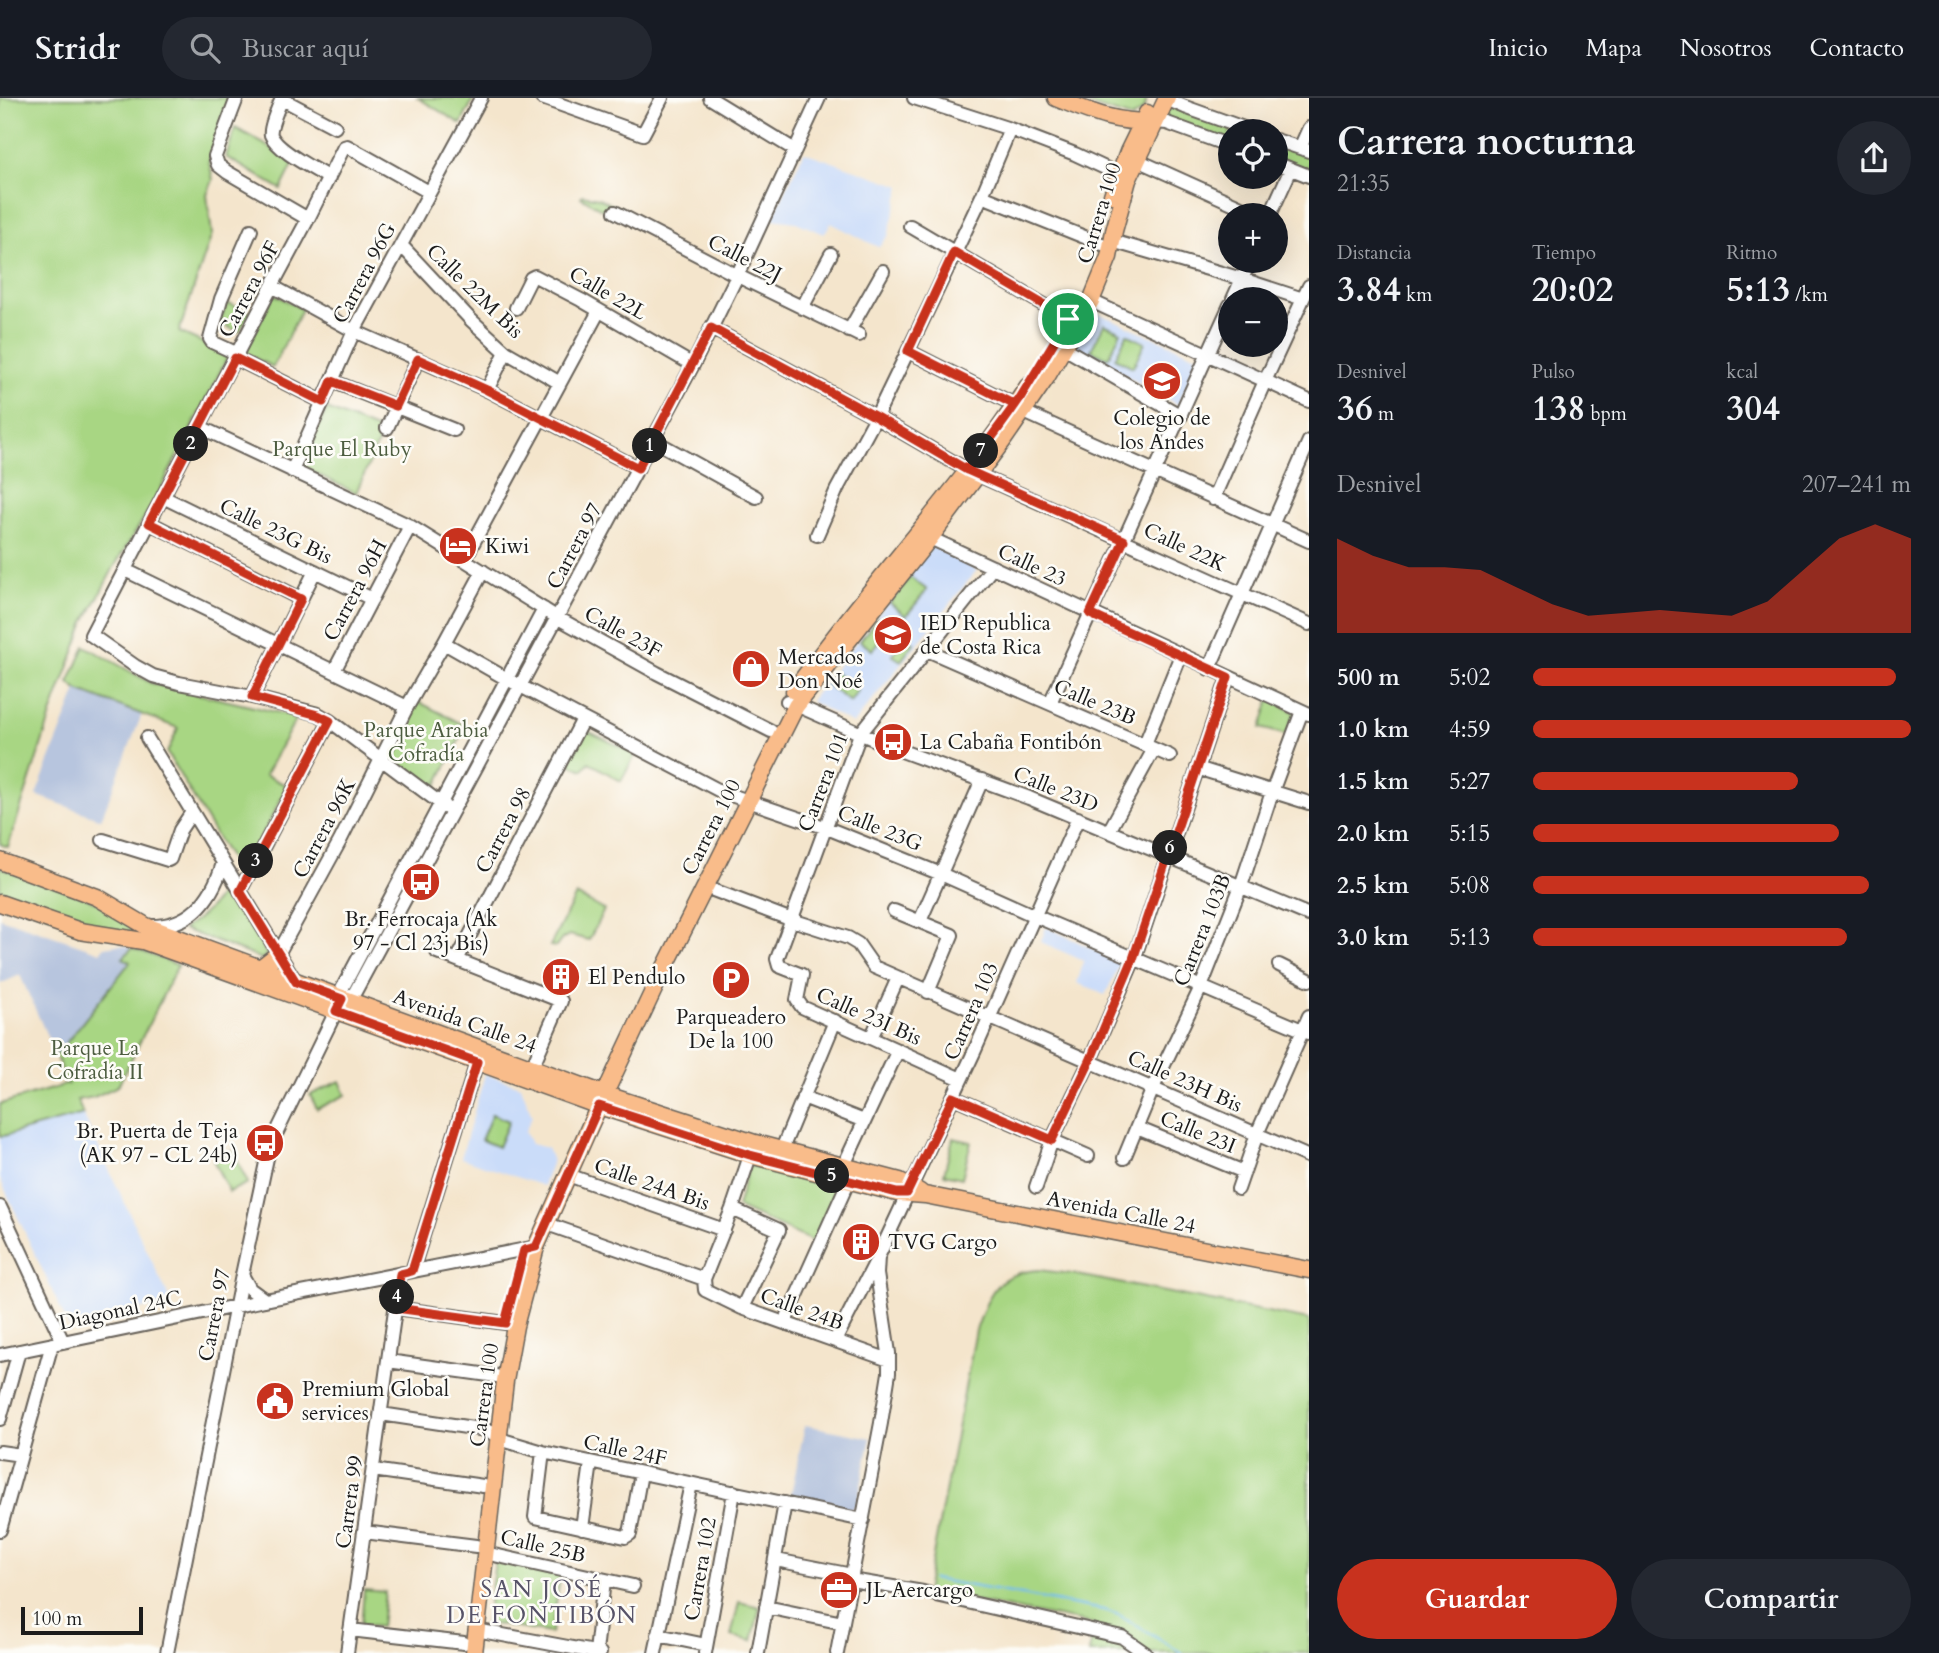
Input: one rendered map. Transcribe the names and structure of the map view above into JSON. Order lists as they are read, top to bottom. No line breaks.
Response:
{"streets":{"main road":["Carrera 100","Avenida Calle 24"],"street":["Calle 22J","Carrera 96G","Carrera 96F","Calle 22M Bis","Calle 22L","Calle 23G Bis","Carrera 97","Calle 22K","Calle 23","Carrera 96H","Calle 23F","Calle 23B","Carrera 101","Calle 23D","Carrera 96K","Calle 23G","Carrera 98","Carrera 103B","Carrera 103","Calle 23I Bis","Calle 23H Bis","Calle 23I","Calle 24A Bis","Calle 24B","Diagonal 24C","Calle 24F","Carrera 99","Calle 25B","Carrera 102"]},"crossings":[["Carrera 100","Calle 22K"],["Carrera 100","Calle 23"],["Carrera 100","Calle 23F"],["Carrera 100","Calle 23D"],["Carrera 100","Calle 23G"],["Carrera 100","Avenida Calle 24"],["Carrera 100","Calle 23H Bis"],["Carrera 100","Calle 24A Bis"],["Carrera 100","Calle 24B"],["Carrera 100","Diagonal 24C"],["Carrera 100","Calle 24F"],["Carrera 100","Calle 25B"],["Calle 22J","Carrera 97"],["Carrera 96G","Carrera 96F"],["Carrera 96G","Calle 22M Bis"],["Carrera 96G","Calle 23F"],["Carrera 96F","Calle 23G Bis"],["Carrera 96F","Calle 23F"],["Calle 22L","Carrera 97"],["Calle 23G Bis","Carrera 96H"],["Carrera 97","Calle 22K"],["Carrera 97","Calle 23F"],["Carrera 97","Calle 23G"],["Carrera 97","Avenida Calle 24"],["Carrera 97","Diagonal 24C"],["Calle 23","Carrera 101"],["Calle 23","Carrera 103B"],["Carrera 96H","Calle 23F"],["Calle 23F","Carrera 96K"],["Calle 23B","Carrera 101"],["Carrera 101","Calle 23D"],["Carrera 101","Calle 23G"],["Carrera 101","Calle 23I Bis"],["Carrera 101","Calle 23H Bis"],["Calle 23D","Carrera 103B"],["Calle 23D","Carrera 103"],["Carrera 96K","Calle 23G"],["Calle 23G","Carrera 98"],["Calle 23G","Carrera 103B"],["Calle 23G","Carrera 103"],["Carrera 103B","Calle 23H Bis"],["Carrera 103B","Calle 23I"],["Carrera 103","Calle 23I Bis"],["Carrera 103","Avenida Calle 24"],["Carrera 103","Calle 23H Bis"],["Carrera 103","Calle 24B"],["Carrera 103","Calle 24F"],["Avenida Calle 24","Carrera 99"],["Diagonal 24C","Carrera 99"],["Calle 24F","Carrera 99"],["Calle 24F","Carrera 102"],["Carrera 99","Calle 25B"]],"districts":["SAN JOSÉ DE FONTIBÓN"],"parks":["Parque El Ruby","Parque Arabia Cofradía","Parque La Cofradía II"],"places":{"school or university":["Colegio de los Andes","IED Republica de Costa Rica"],"hotel":["Kiwi"],"shop":["Mercados Don Noé"],"bus stop":["La Cabaña Fontibón","Br. Ferrocaja (Ak 97 - Cl 23j Bis)","Br. Puerta de Teja (AK 97 - CL 24b)"],"building":["El Pendulo","TVG Cargo"],"parking":["Parqueadero De la 100"],"public building":["Premium Global services"],"office":["JL Aercargo"]},"scale_bar":"100 m","page":{"header":"Stridr","search":"Buscar aquí","nav":["Inicio","Mapa","Nosotros","Contacto"],"heading":["Carrera nocturna","21:35"],"map_buttons":["+","−"],"stats":[["Distancia","3.84 km"],["Tiempo","20:02"],["Ritmo","5:13 /km"],["Desnivel","36 m"],["Pulso","138 bpm"],["kcal","304"]],"pins":["2","1","7","6","3","5","4"],"chart":["Desnivel","207–241 m"],"list":[{"name":"500 m","note":"5:02"},{"name":"1.0 km","note":"4:59"},{"name":"1.5 km","note":"5:27"},{"name":"2.0 km","note":"5:15"},{"name":"2.5 km","note":"5:08"},{"name":"3.0 km","note":"5:13"}],"buttons":["Guardar","Compartir"],"scale":"100 m"}}
